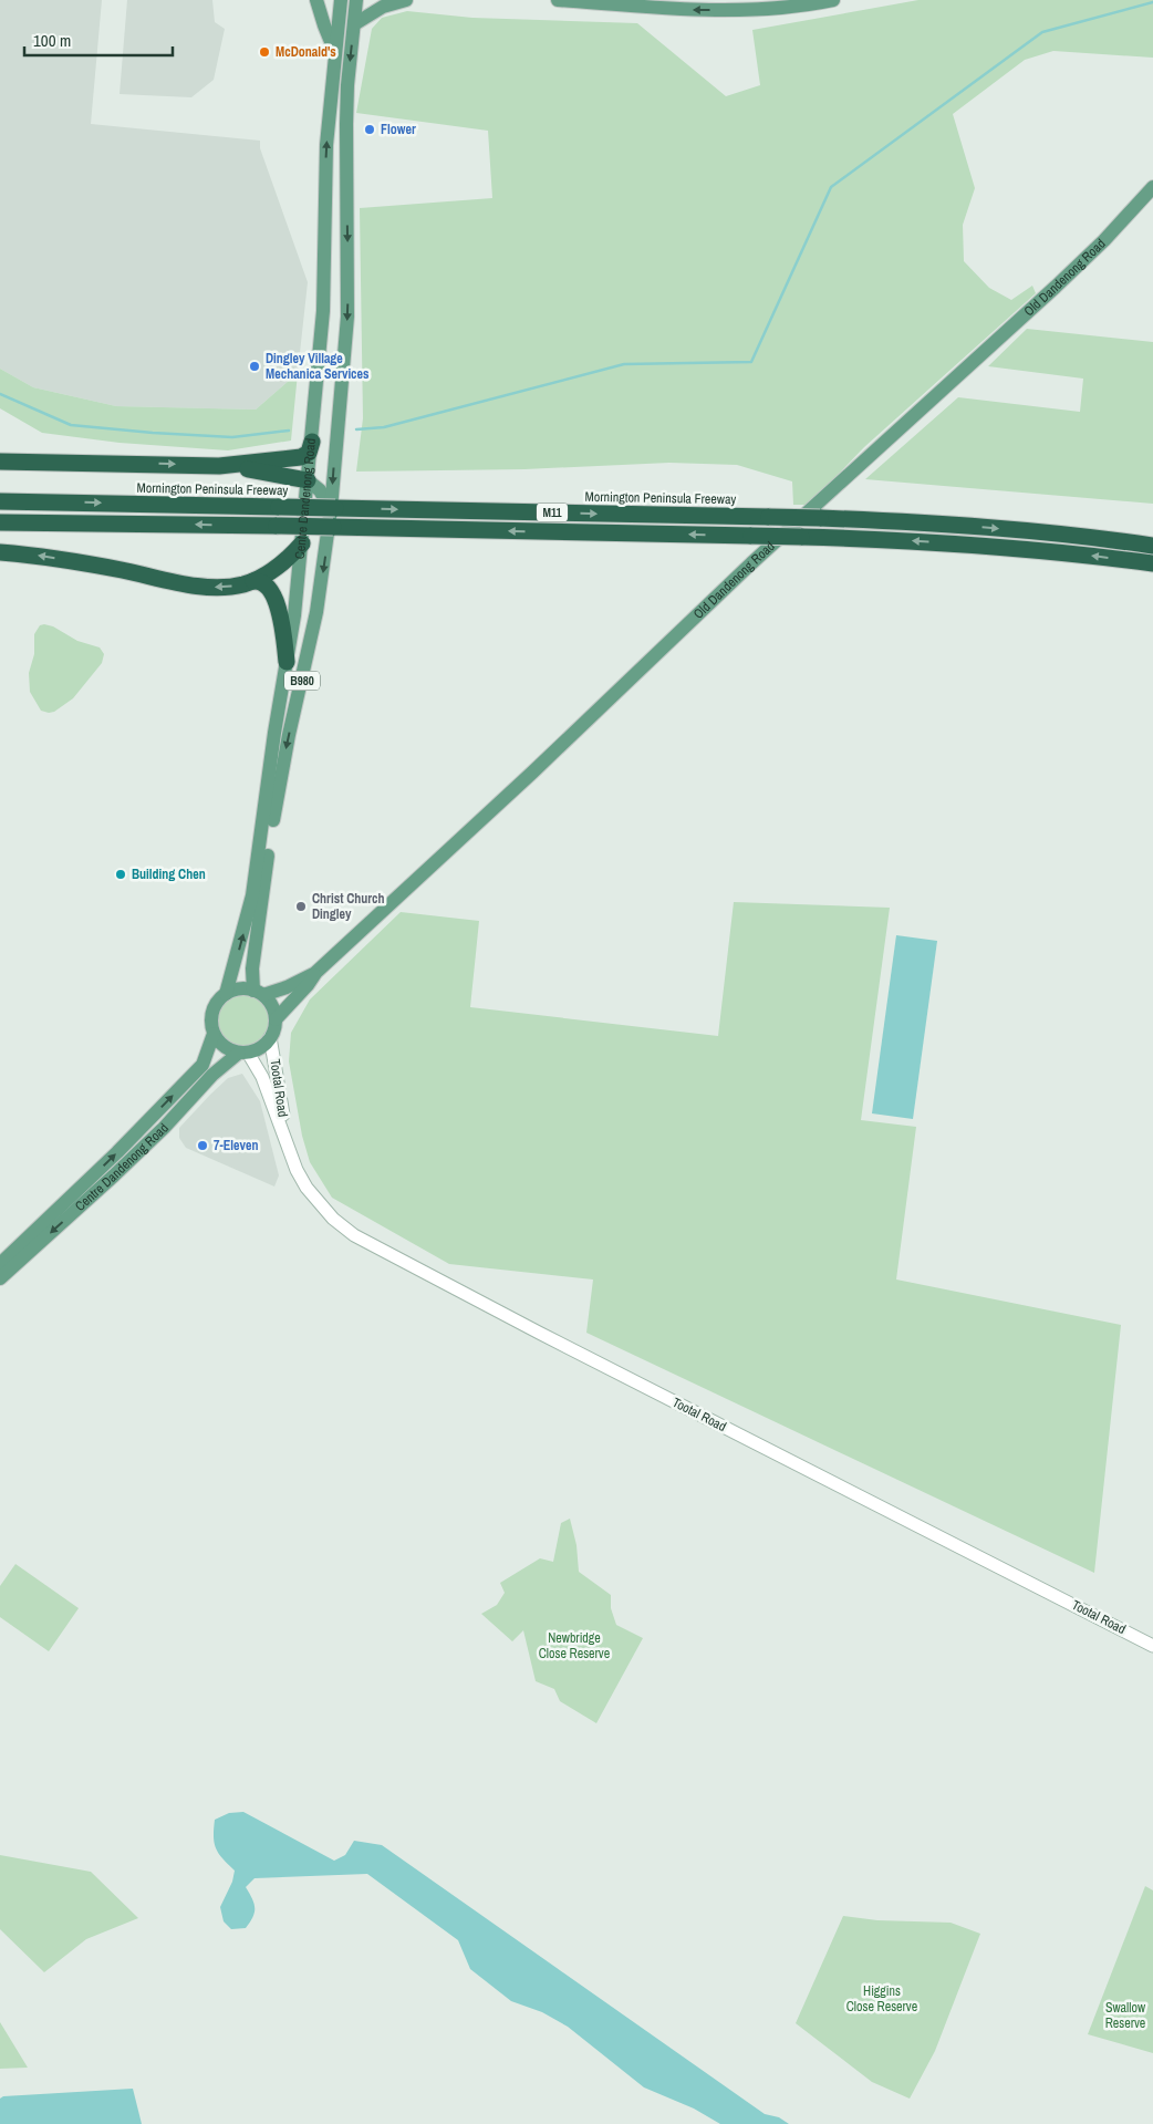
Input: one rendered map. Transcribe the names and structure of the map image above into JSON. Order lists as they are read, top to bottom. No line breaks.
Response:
{"streets":{"highway":["Mornington Peninsula Freeway","M11"],"main road":["Old Dandenong Road","Centre Dandenong Road","B980","Tootal Road"]},"crossings":[["Old Dandenong Road","Centre Dandenong Road"],["Old Dandenong Road","B980"],["Old Dandenong Road","Tootal Road"],["Mornington Peninsula Freeway","Centre Dandenong Road"],["Centre Dandenong Road","B980"],["Centre Dandenong Road","Tootal Road"],["B980","Tootal Road"]],"parks":["Newbridge Close Reserve","Higgins Close Reserve","Swallow Reserve"],"places":["McDonald's","Flower","Dingley Village Mechanica Services","Building Chen","Christ Church Dingley","7-Eleven"],"scale_bar":"100 m"}
